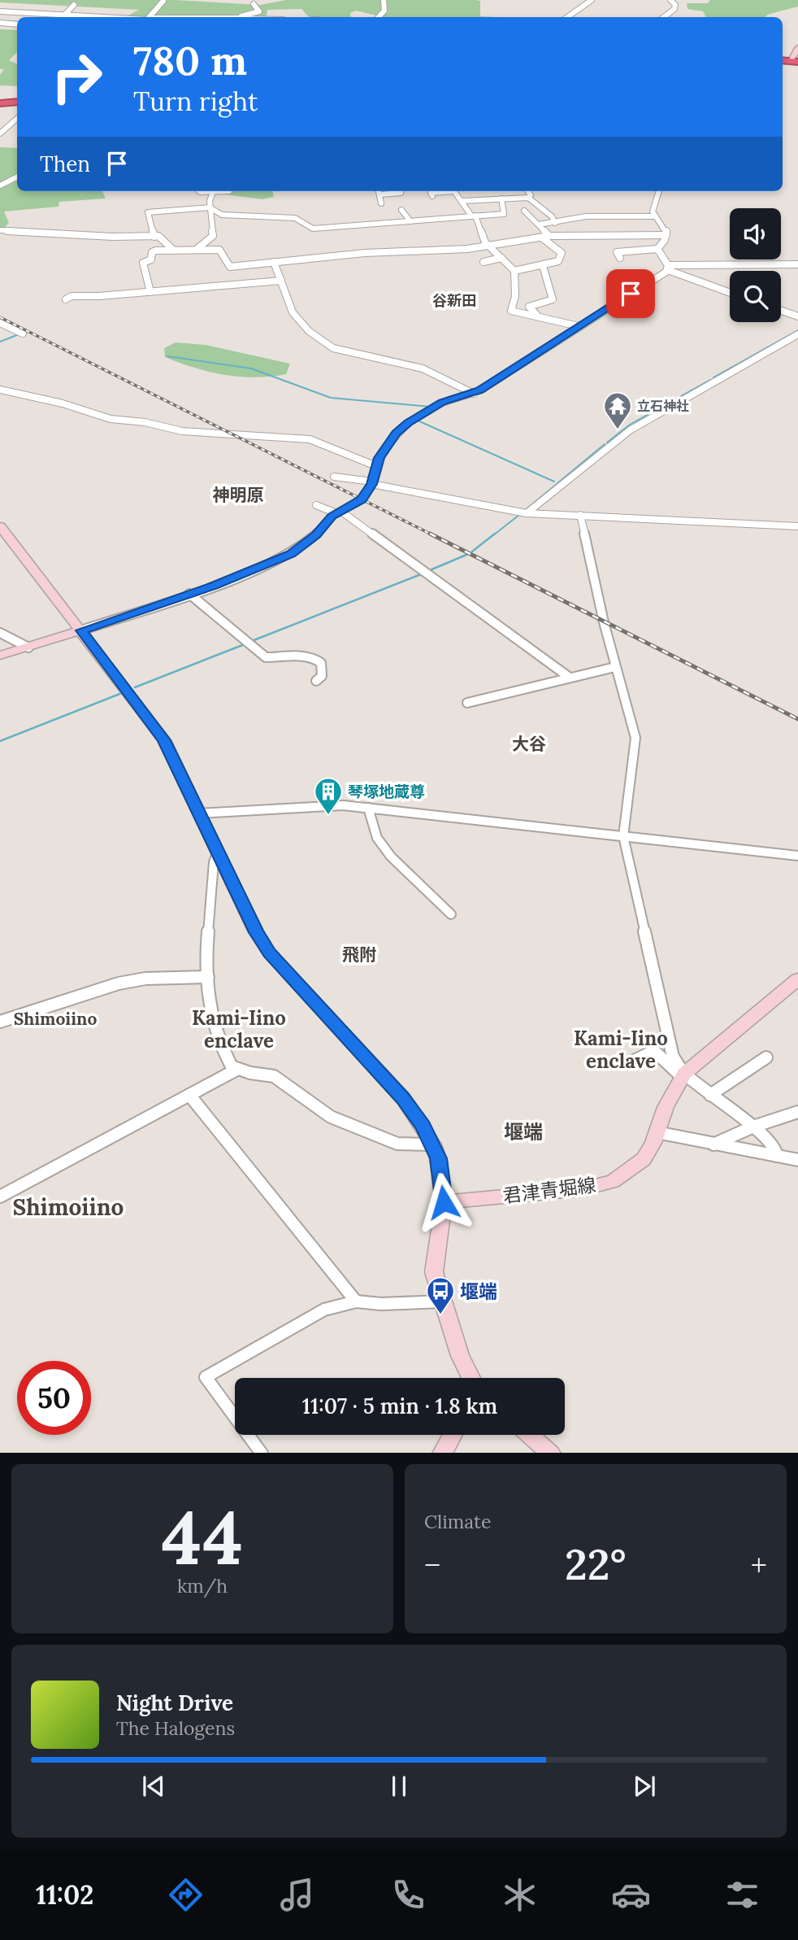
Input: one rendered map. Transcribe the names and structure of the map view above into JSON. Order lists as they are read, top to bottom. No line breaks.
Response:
{"streets":{"main road":["君津青堀線"]},"districts":["谷新田","神明原","大谷","飛附","Kami-Iino enclave","Shimoiino","Kami-Iino enclave","堰端","Shimoiino"],"places":{"temple":["立石神社"],"building":["琴塚地蔵尊"],"bus stop":["堰端"]},"page":{"turn":["780 m","Turn right"],"then":"Then","limit":"50","trip":"11:07 · 5 min · 1.8 km","tile":[["44","km/h"],"Climate"],"heat":["−","22°","+"],"song":["Night Drive","The Halogens"],"tabs":"11:02"}}
